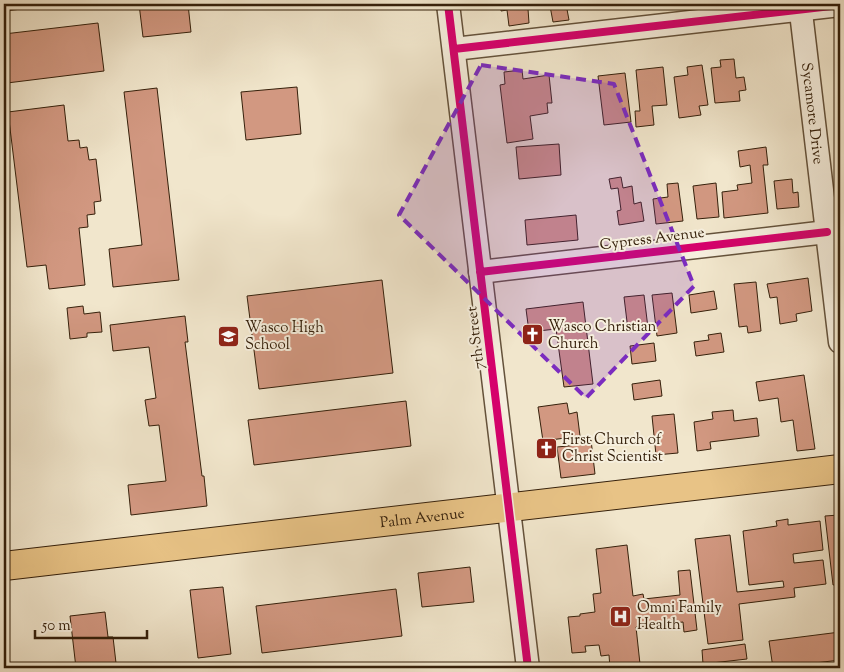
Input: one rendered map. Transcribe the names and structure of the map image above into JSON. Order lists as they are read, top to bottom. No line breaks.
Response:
{"streets":{"main road":["Palm Avenue"],"street":["Sycamore Drive","Cypress Avenue","7th Street"]},"crossings":[["Sycamore Drive","Cypress Avenue"],["Cypress Avenue","7th Street"],["7th Street","Palm Avenue"]],"places":{"church":["Wasco Christian Church","First Church of Christ Scientist"],"school or university":["Wasco High School"],"hospital":["Omni Family Health"]},"scale_bar":"50 m"}
